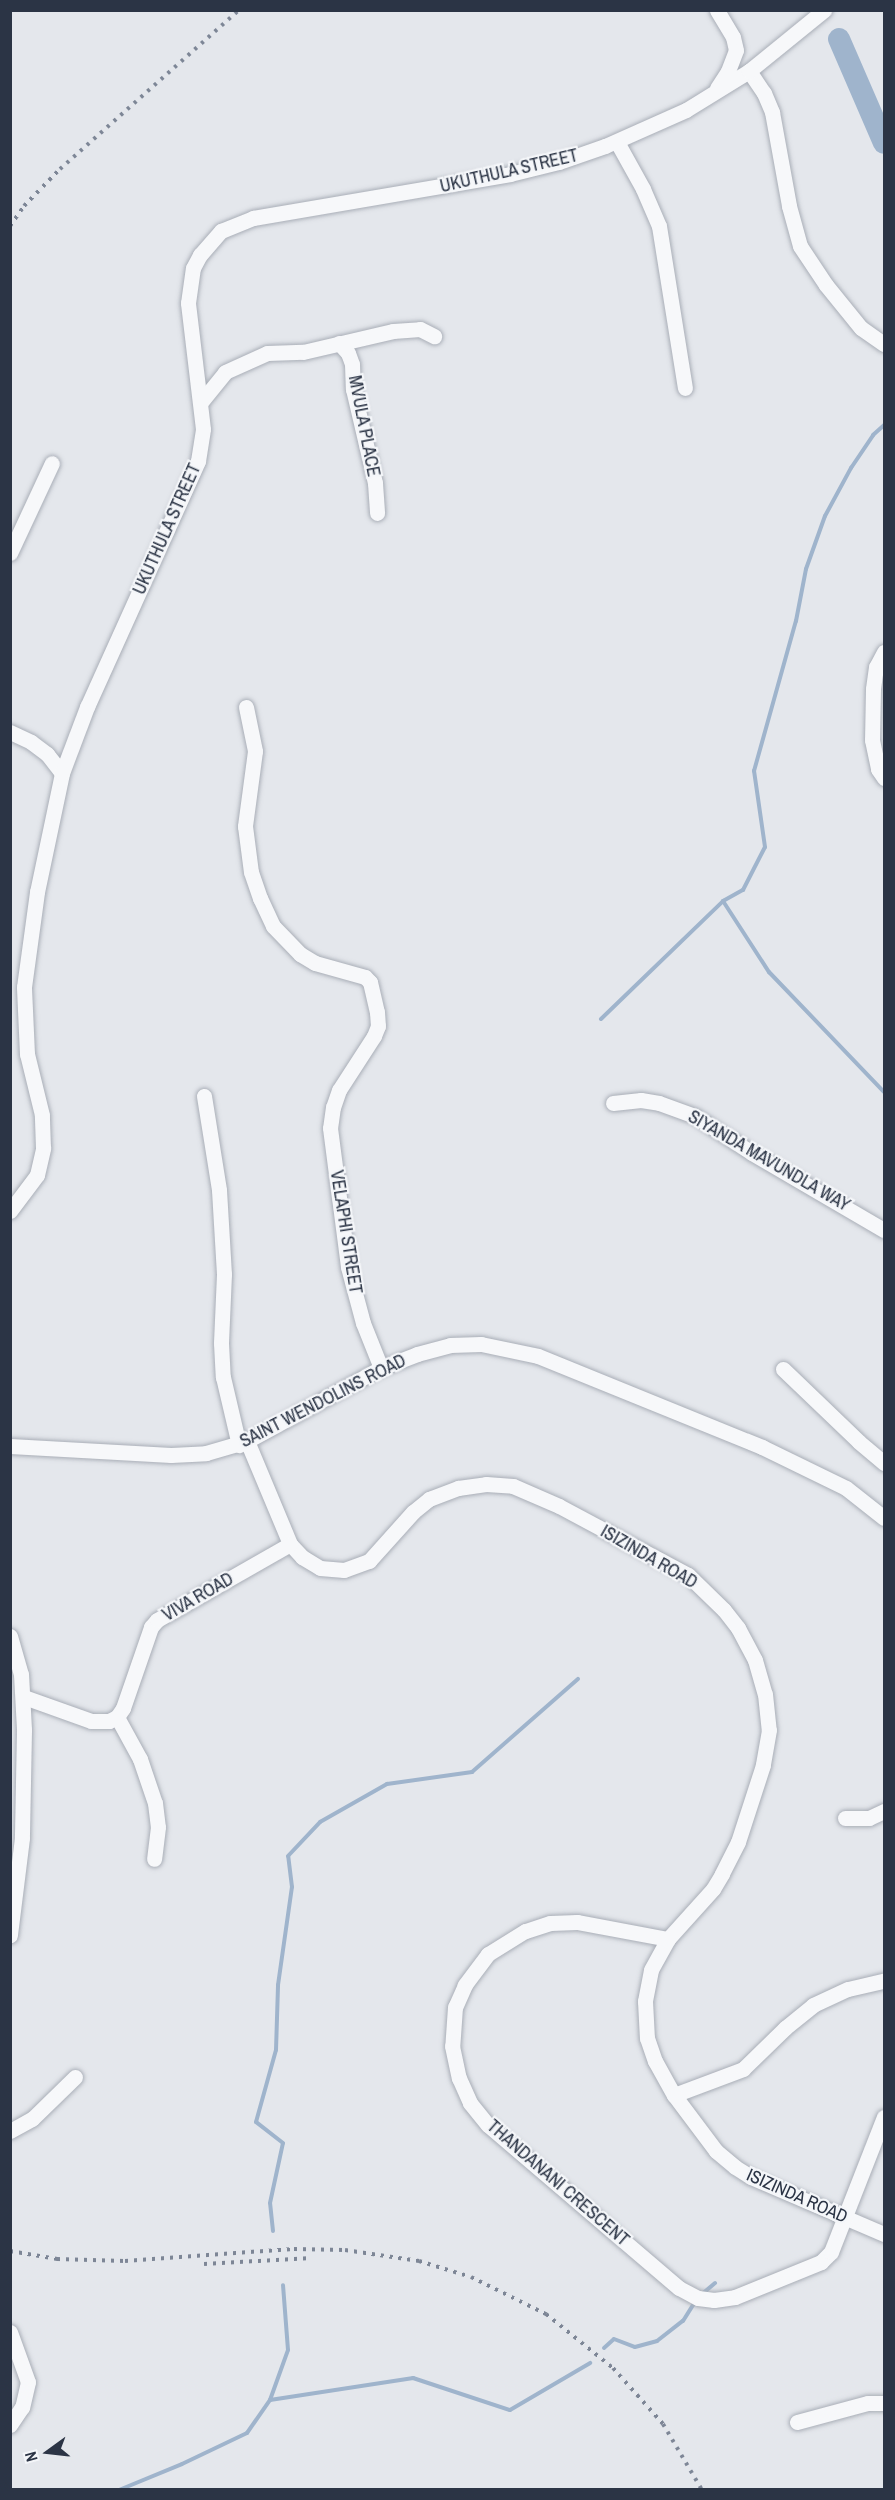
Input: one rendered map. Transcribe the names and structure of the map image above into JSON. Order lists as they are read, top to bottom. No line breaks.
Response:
{"streets":{"street":["UKUTHULA STREET","MVULA PLACE","SIYANDA MAVUNDLA WAY","VELAPHI STREET","SAINT WENDOLINS ROAD","ISIZINDA ROAD","VIVA ROAD","THANDANANI CRESCENT"]},"crossings":[["VELAPHI STREET","SAINT WENDOLINS ROAD"],["SAINT WENDOLINS ROAD","ISIZINDA ROAD"],["ISIZINDA ROAD","VIVA ROAD"],["ISIZINDA ROAD","THANDANANI CRESCENT"]],"north":"left"}
